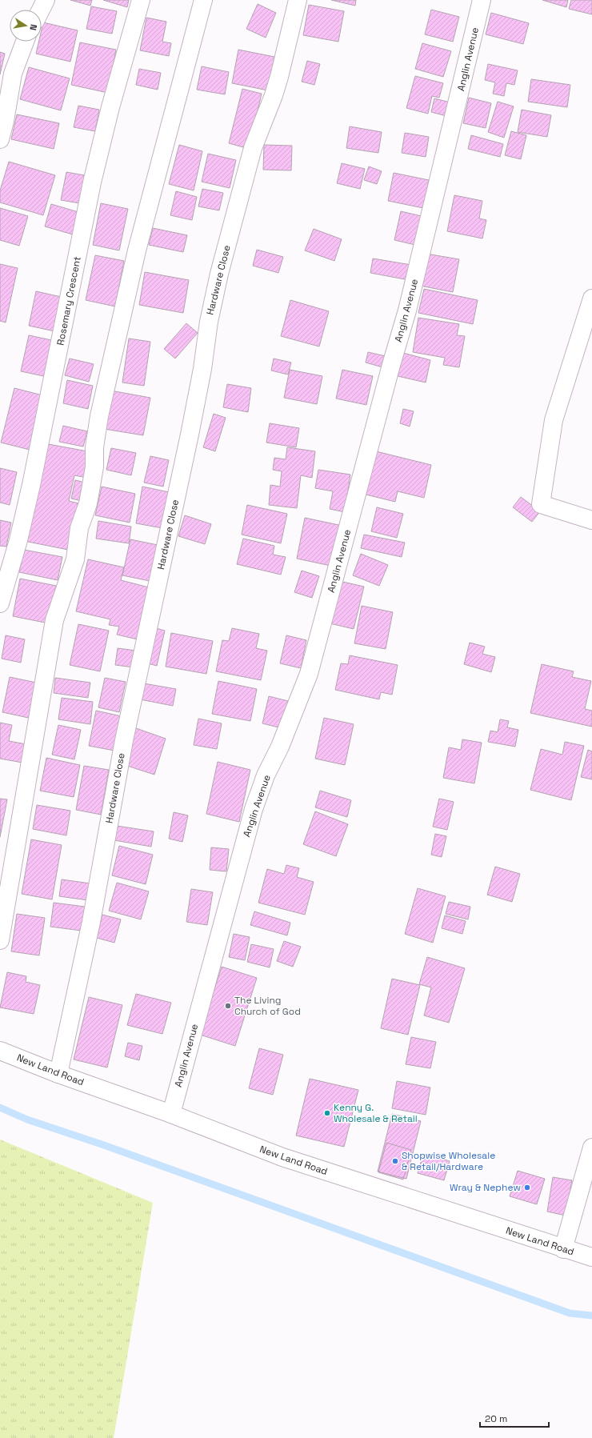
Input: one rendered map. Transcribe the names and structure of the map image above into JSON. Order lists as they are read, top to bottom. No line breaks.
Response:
{"streets":{"street":["Anglin Avenue","Hardware Close","Rosemary Crescent","New Land Road"]},"crossings":[["Anglin Avenue","New Land Road"],["Hardware Close","New Land Road"]],"places":["The Living Church of God","Kenny G. Wholesale & Retail","Shopwise Wholesale & Retail/Hardware","Wray & Nephew"],"scale_bar":"20 m","north":"right"}
